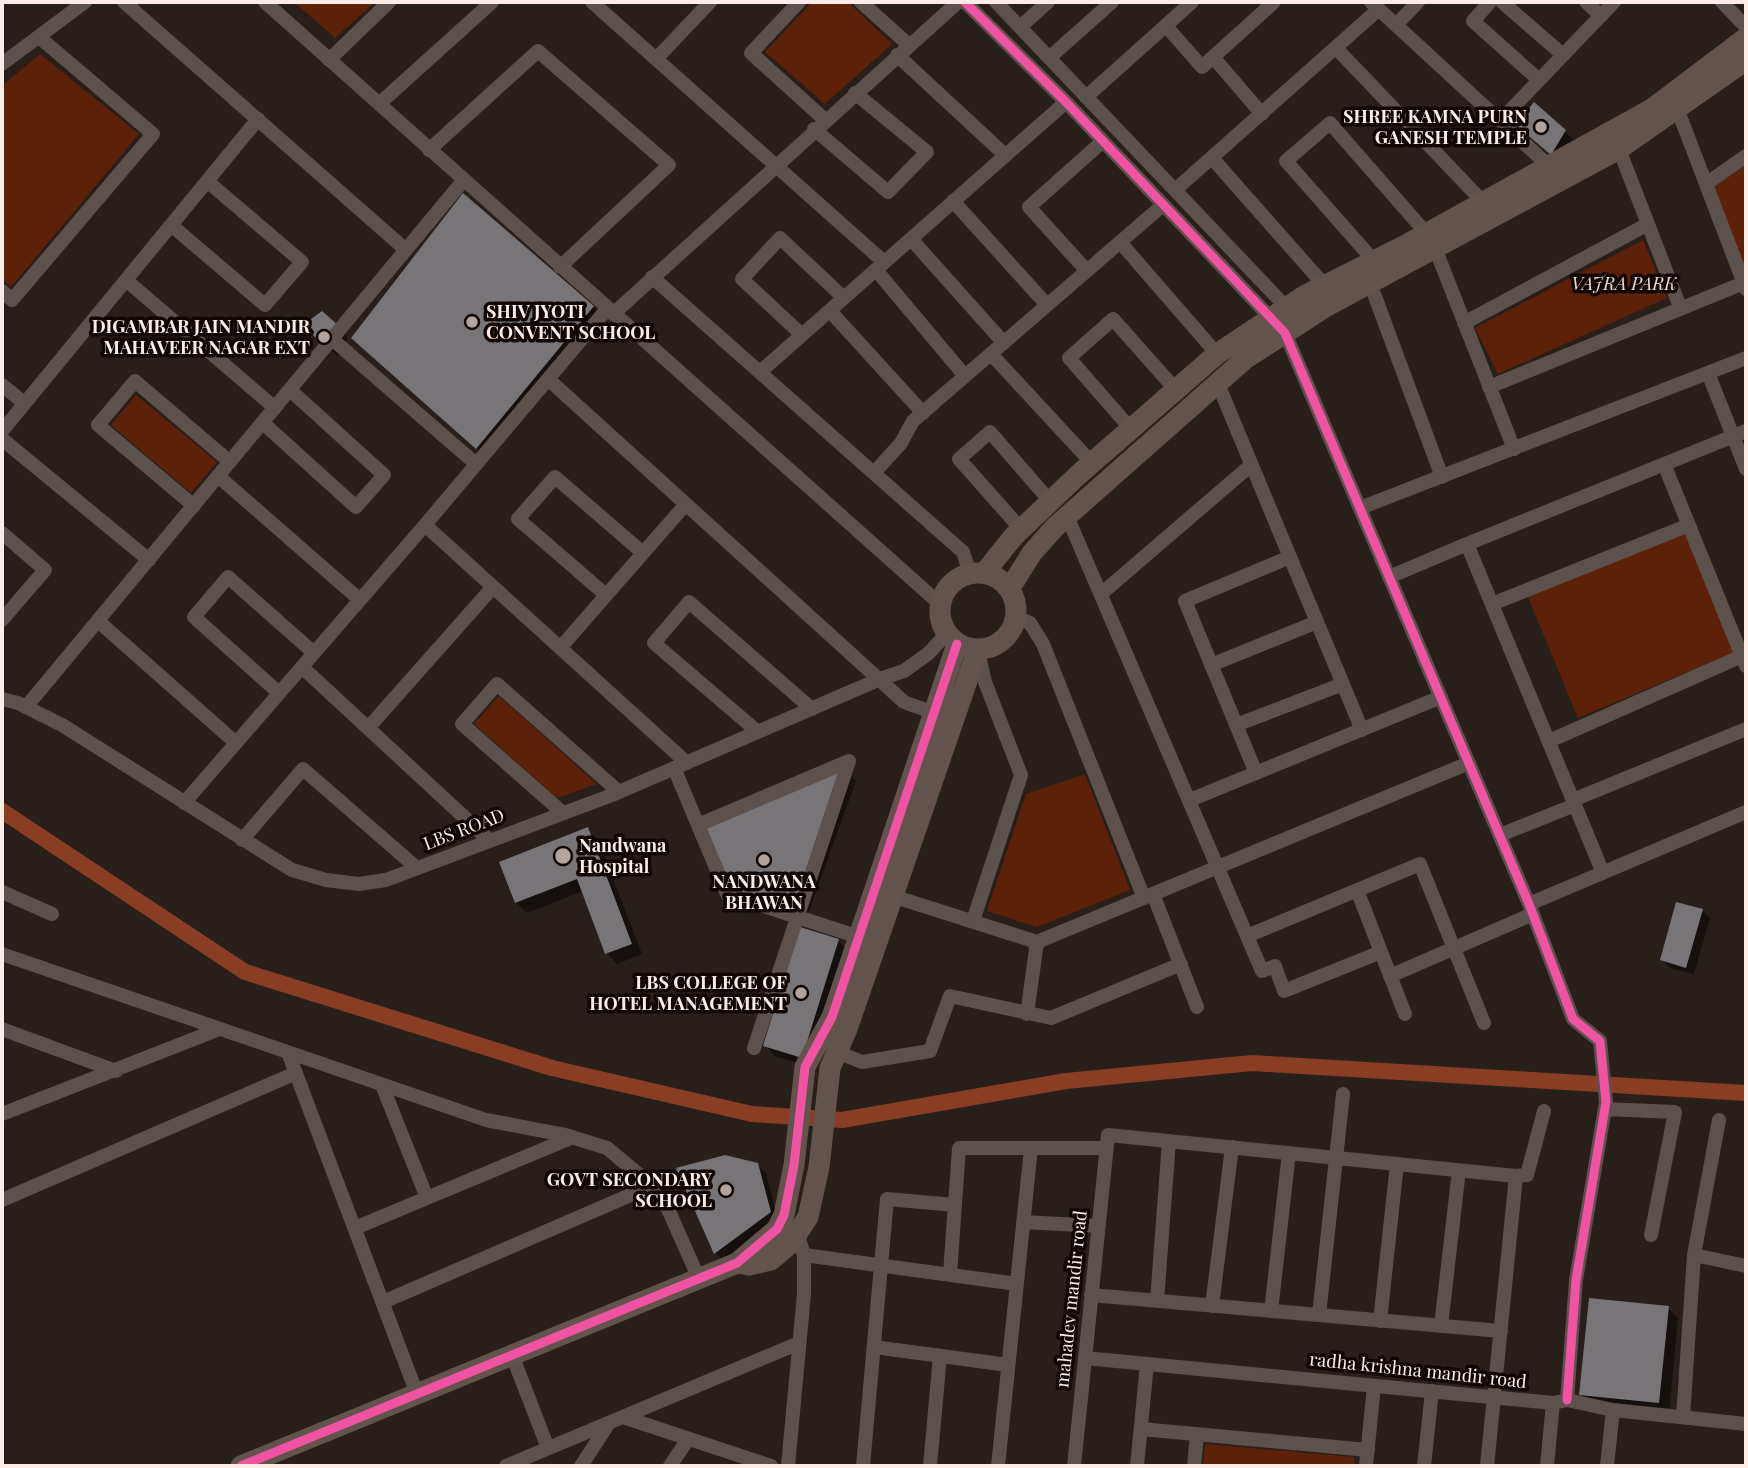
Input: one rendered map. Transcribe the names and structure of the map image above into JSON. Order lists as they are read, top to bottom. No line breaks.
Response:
{"streets":{"street":["LBS ROAD","mahadev mandir road","radha krishna mandir road"]},"crossings":[["mahadev mandir road","radha krishna mandir road"]],"parks":["VAJRA PARK"],"places":["SHREE KAMNA PURN GANESH TEMPLE","SHIV JYOTI CONVENT SCHOOL","DIGAMBAR JAIN MANDIR MAHAVEER NAGAR EXT","Nandwana Hospital","NANDWANA BHAWAN","LBS COLLEGE OF HOTEL MANAGEMENT","GOVT SECONDARY SCHOOL"]}
